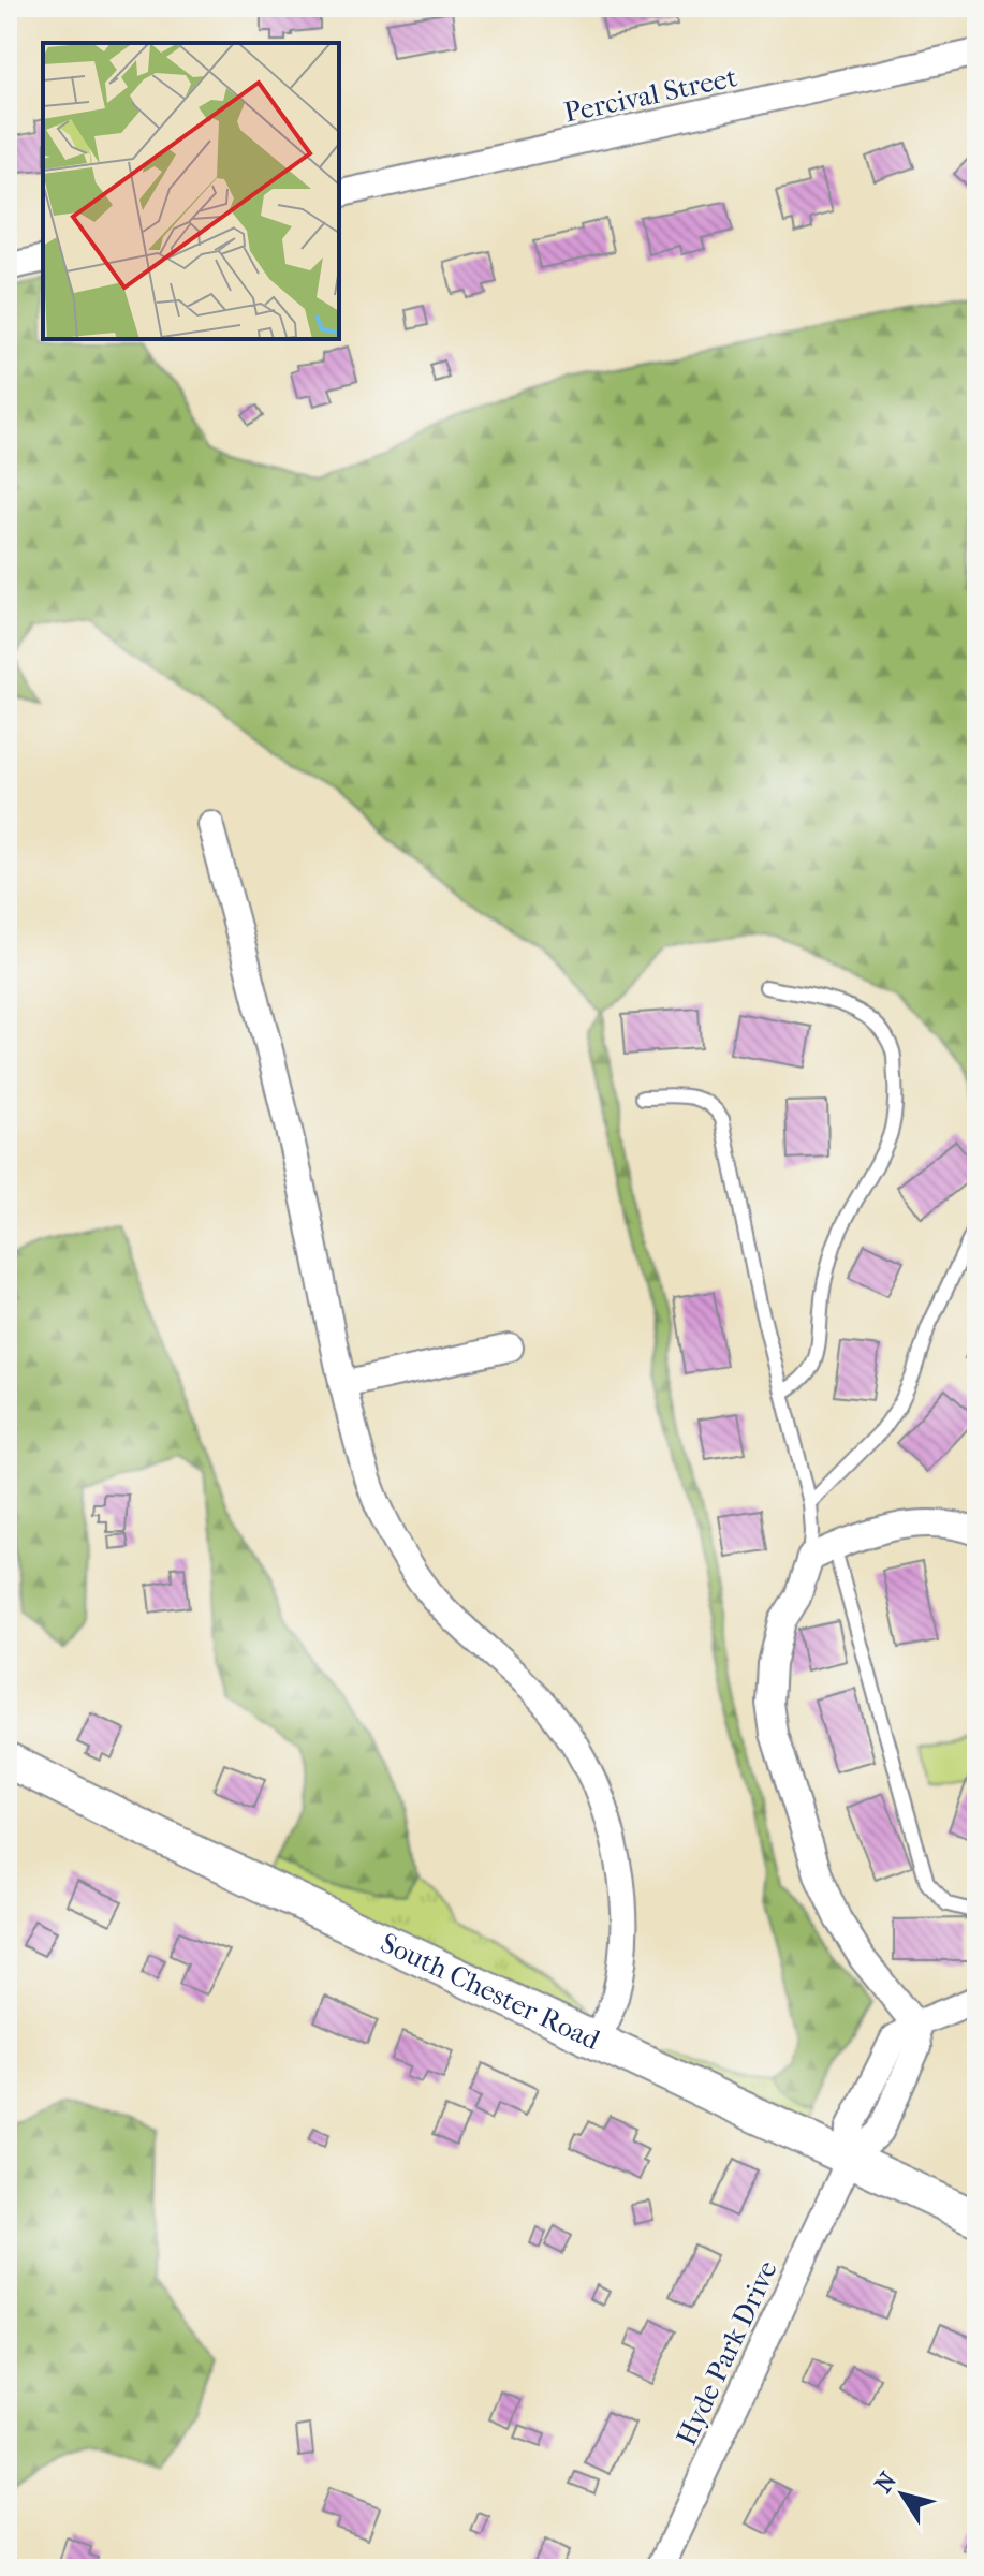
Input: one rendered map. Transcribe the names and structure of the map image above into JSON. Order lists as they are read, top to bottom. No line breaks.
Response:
{"streets":{"street":["Percival Street","South Chester Road","Hyde Park Drive"]},"crossings":[["South Chester Road","Hyde Park Drive"]],"north":"top left"}
